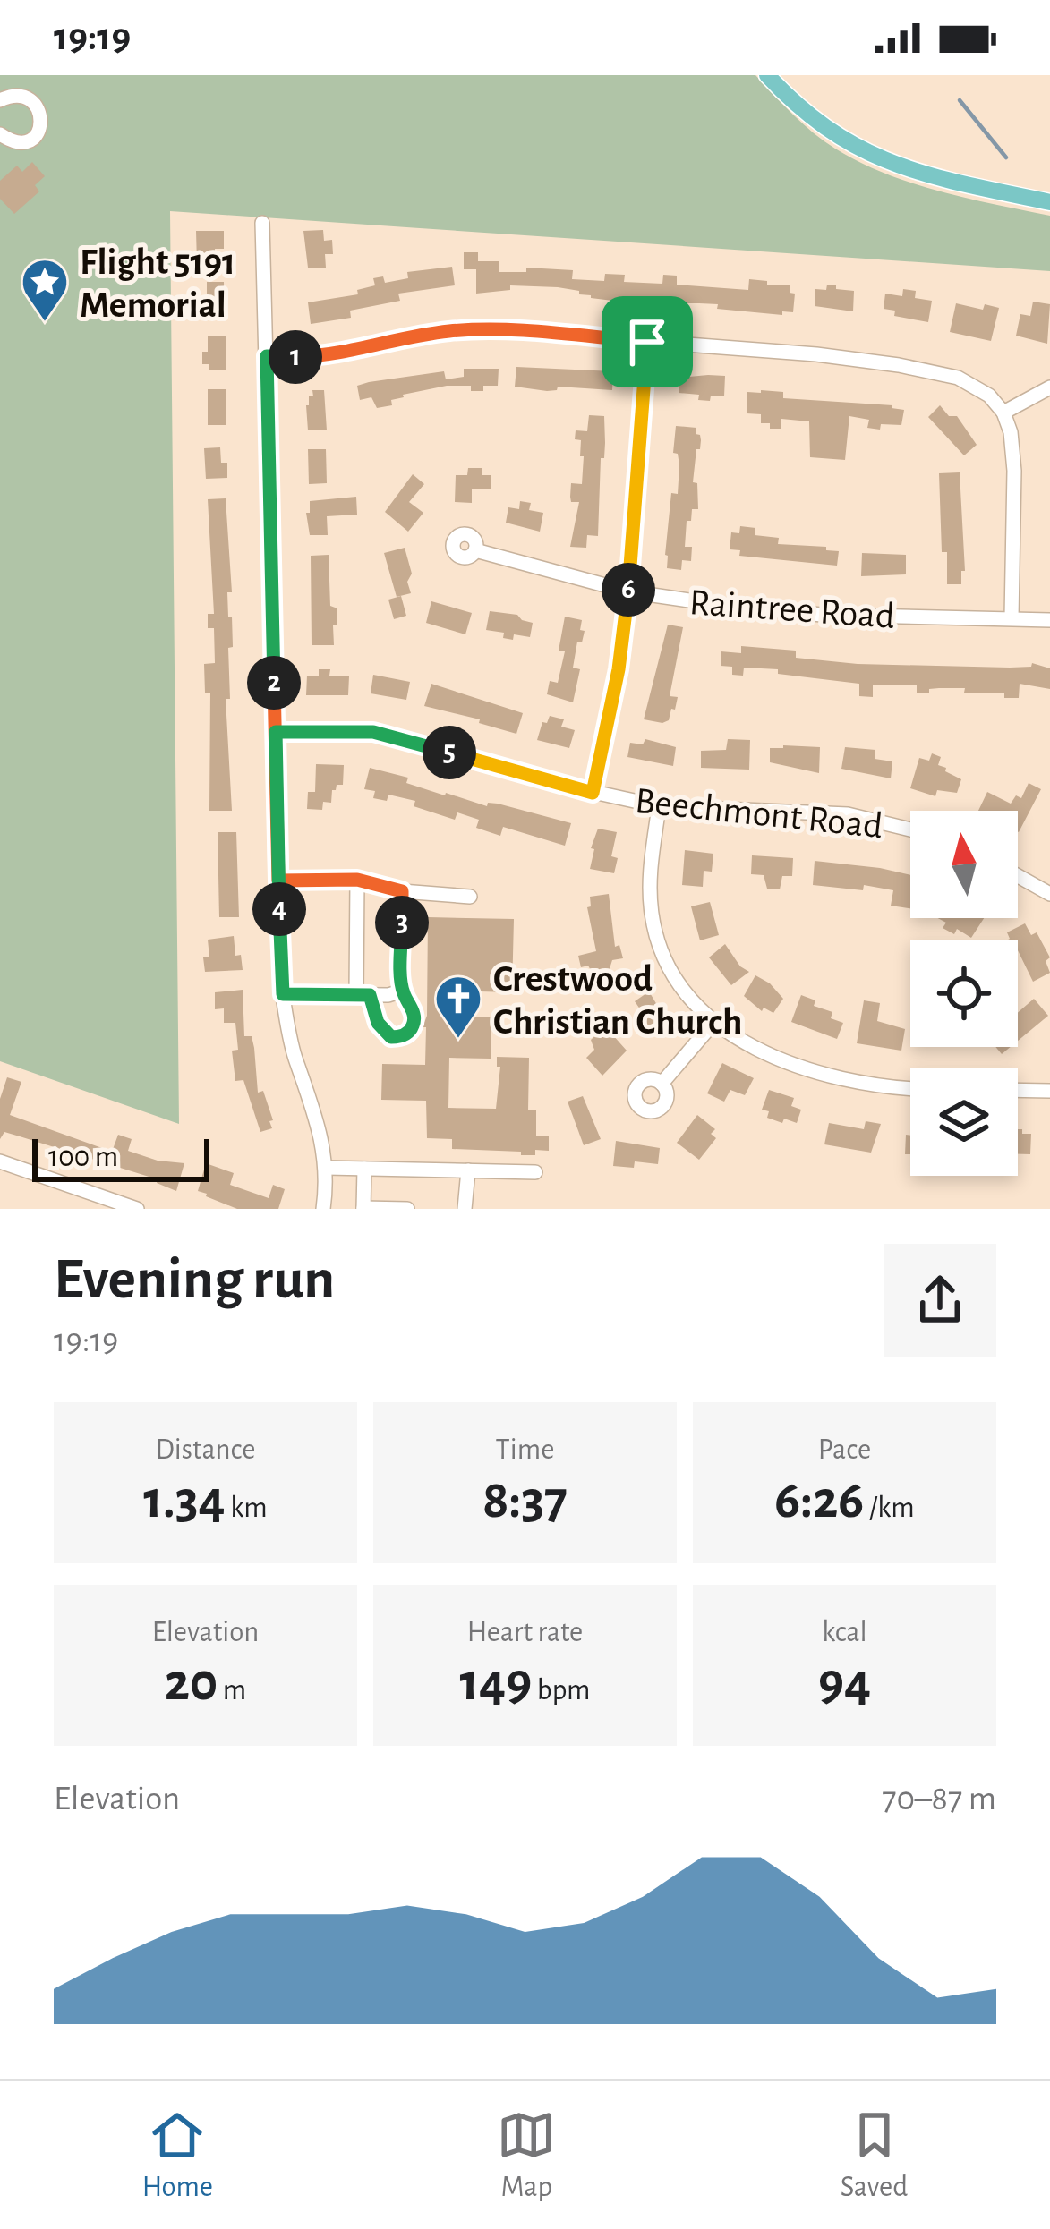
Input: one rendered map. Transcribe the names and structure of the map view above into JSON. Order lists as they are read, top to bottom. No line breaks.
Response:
{"streets":{"street":["Raintree Road","Beechmont Road"]},"places":{"place":["Flight 5191 Memorial"],"church":["Crestwood Christian Church"]},"scale_bar":"100 m","north":"top","page":{"status":"19:19","pins":["1","6","2","5","4","3"],"scale":"100 m","heading":["Evening run","19:19"],"stats":[["Distance","1.34 km"],["Time","8:37"],["Pace","6:26 /km"],["Elevation","20 m"],["Heart rate","149 bpm"],["kcal","94"]],"chart":["Elevation","70–87 m"],"tabs":["Home","Map","Saved"]}}
